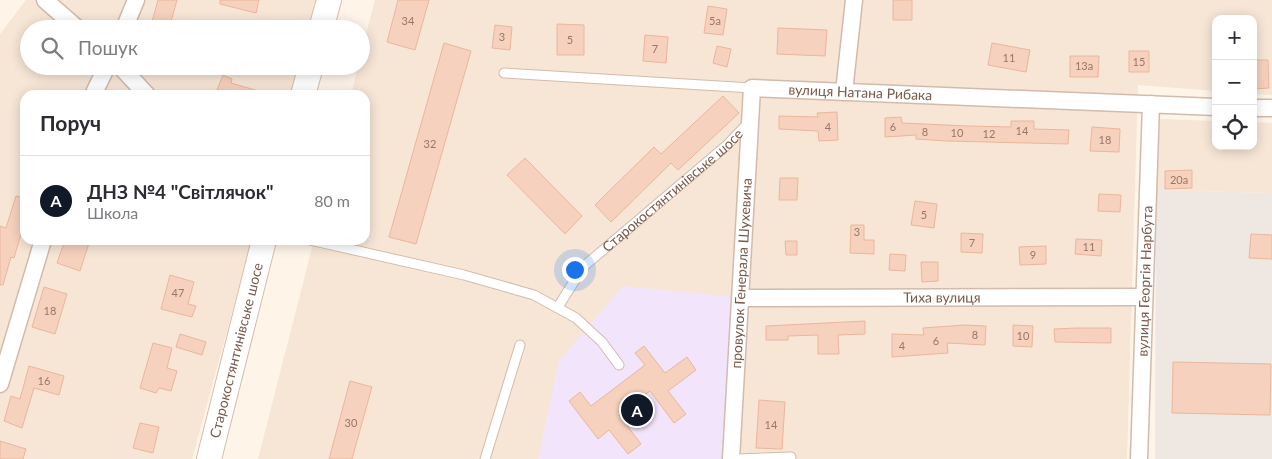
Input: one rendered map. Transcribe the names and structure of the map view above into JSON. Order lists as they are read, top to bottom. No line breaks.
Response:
{"streets":{"main road":["Старокостянтинівське шосе"],"street":["вулиця Натана Рибака","провулок Генерала Шухевича","вулиця Георгія Нарбута","Тиха вулиця"]},"crossings":[["вулиця Натана Рибака","провулок Генерала Шухевича"],["вулиця Натана Рибака","вулиця Георгія Нарбута"],["Старокостянтинівське шосе","провулок Генерала Шухевича"],["провулок Генерала Шухевича","Тиха вулиця"],["вулиця Георгія Нарбута","Тиха вулиця"]],"house_numbers":["34","5а","3","5","7","11","15","13а","4","6","14","8","10","12","18","32","20а","5","3","7","11","9","47","18","8","10","6","4","16","30","14"],"page":{"map_buttons":["+","−"],"search":"Пошук","heading":"Поруч","list":[{"mark":"A","name":"ДНЗ №4 \"Світлячок\"","note":"Школа","value":"80 m"}],"pins":"A"}}
